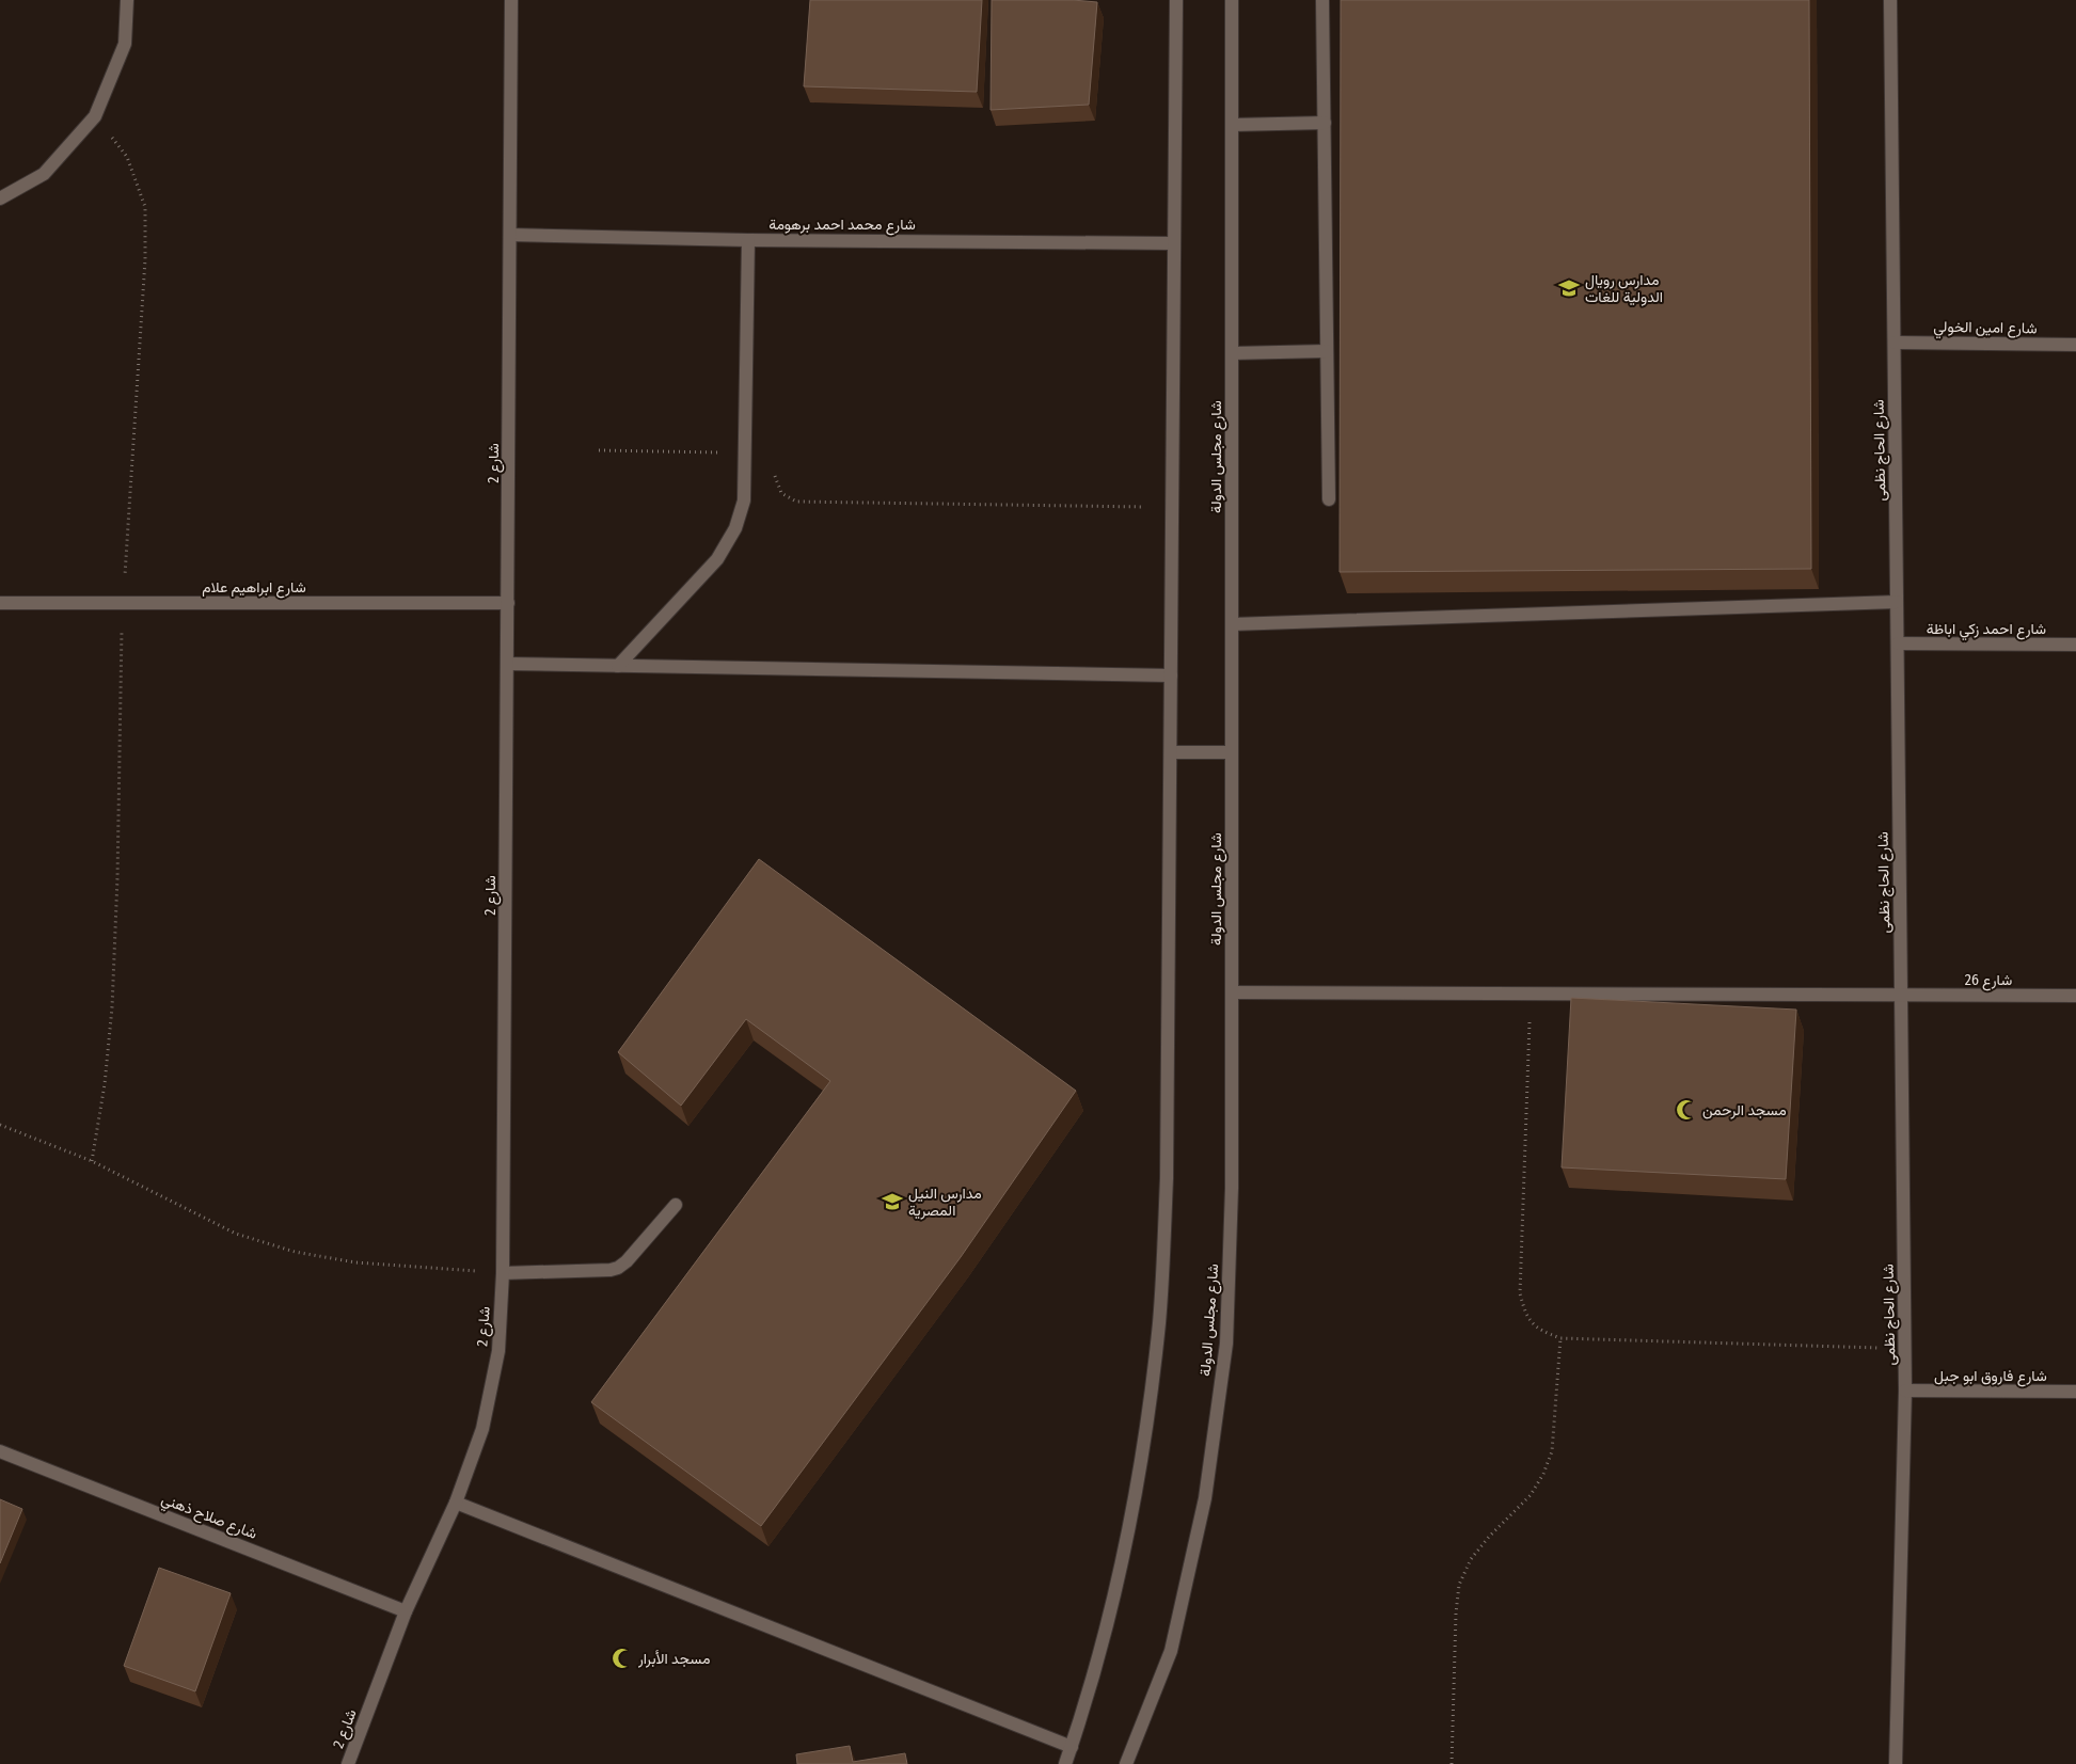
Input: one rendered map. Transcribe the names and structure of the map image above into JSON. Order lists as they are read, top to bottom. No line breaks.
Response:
{"streets":{"street":["شارع محمد احمد برهومة","شارع امين الخولي","شارع الحاج نظمى","شارع مجلس الدولة","شارع 2","شارع ابراهيم علام","شارع احمد زكي اباظة","شارع 26","شارع فاروق ابو جبل","شارع صلاح ذهني"]},"crossings":[["شارع محمد احمد برهومة","شارع 2"],["شارع امين الخولي","شارع الحاج نظمى"],["شارع الحاج نظمى","شارع احمد زكي اباظة"],["شارع الحاج نظمى","شارع 26"],["شارع الحاج نظمى","شارع فاروق ابو جبل"],["شارع مجلس الدولة","شارع 26"],["شارع 2","شارع ابراهيم علام"],["شارع 2","شارع صلاح ذهني"]],"places":{"school or university":["مدارس رويال الدولية للغات","مدارس النيل المصرية"],"mosque":["مسجد الرحمن","مسجد الأبرار"]}}
